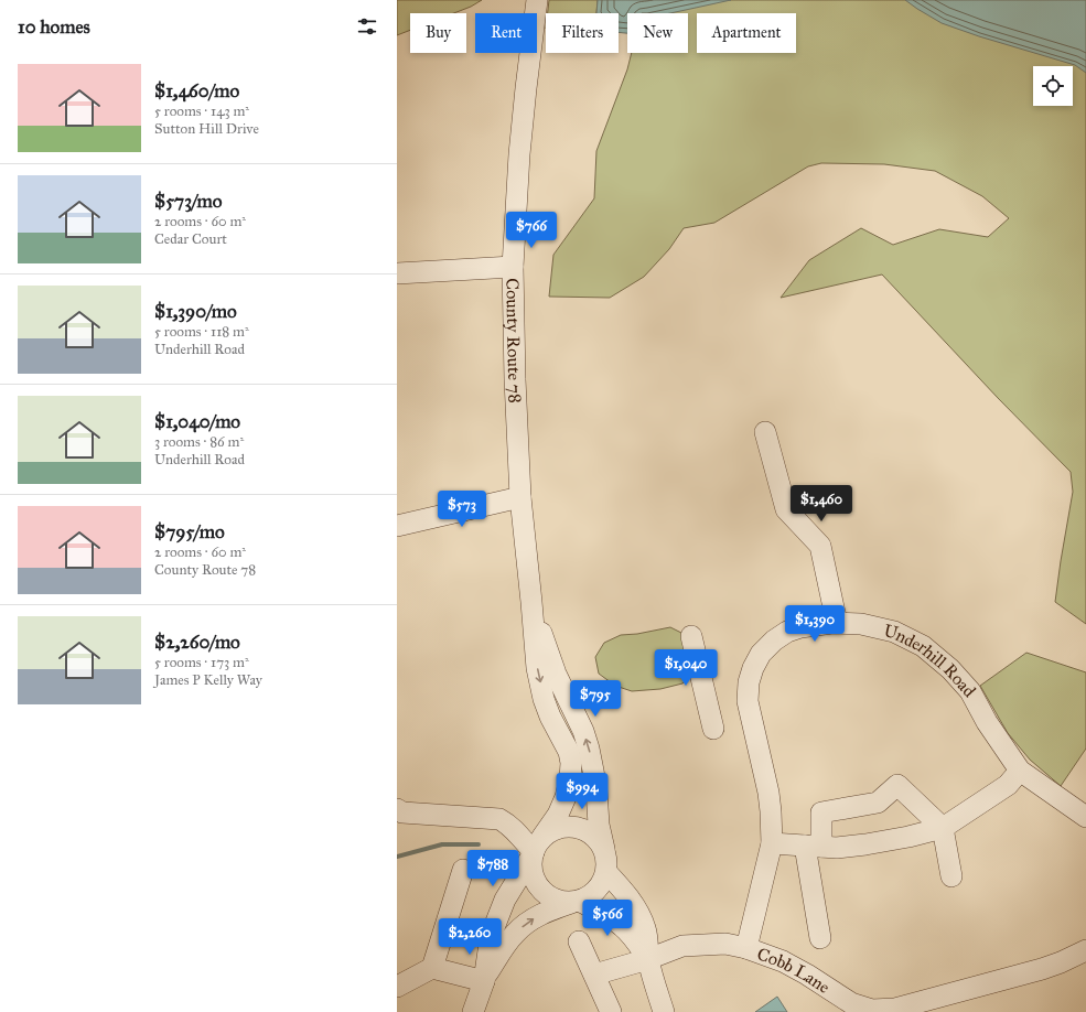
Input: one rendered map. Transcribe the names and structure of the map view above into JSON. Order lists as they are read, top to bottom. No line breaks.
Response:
{"streets":{"street":["County Route 78","Underhill Road","Cobb Lane"]},"crossings":[["Underhill Road","Cobb Lane"]],"page":{"heading":"10 homes","chip":["Buy","Rent","Filters","New","Apartment"],"list":[{"name":"$1,460/mo","note":"5 rooms · 143 m² · Sutton Hill Drive"},{"name":"$573/mo","note":"2 rooms · 60 m² · Cedar Court"},{"name":"$1,390/mo","note":"5 rooms · 118 m² · Underhill Road"},{"name":"$1,040/mo","note":"3 rooms · 86 m² · Underhill Road"},{"name":"$795/mo","note":"2 rooms · 60 m² · County Route 78"},{"name":"$2,260/mo","note":"5 rooms · 173 m² · James P Kelly Way"}],"price":["$766","$1,460","$573","$1,390","$1,040","$795","$994","$788","$566","$2,260"]}}
